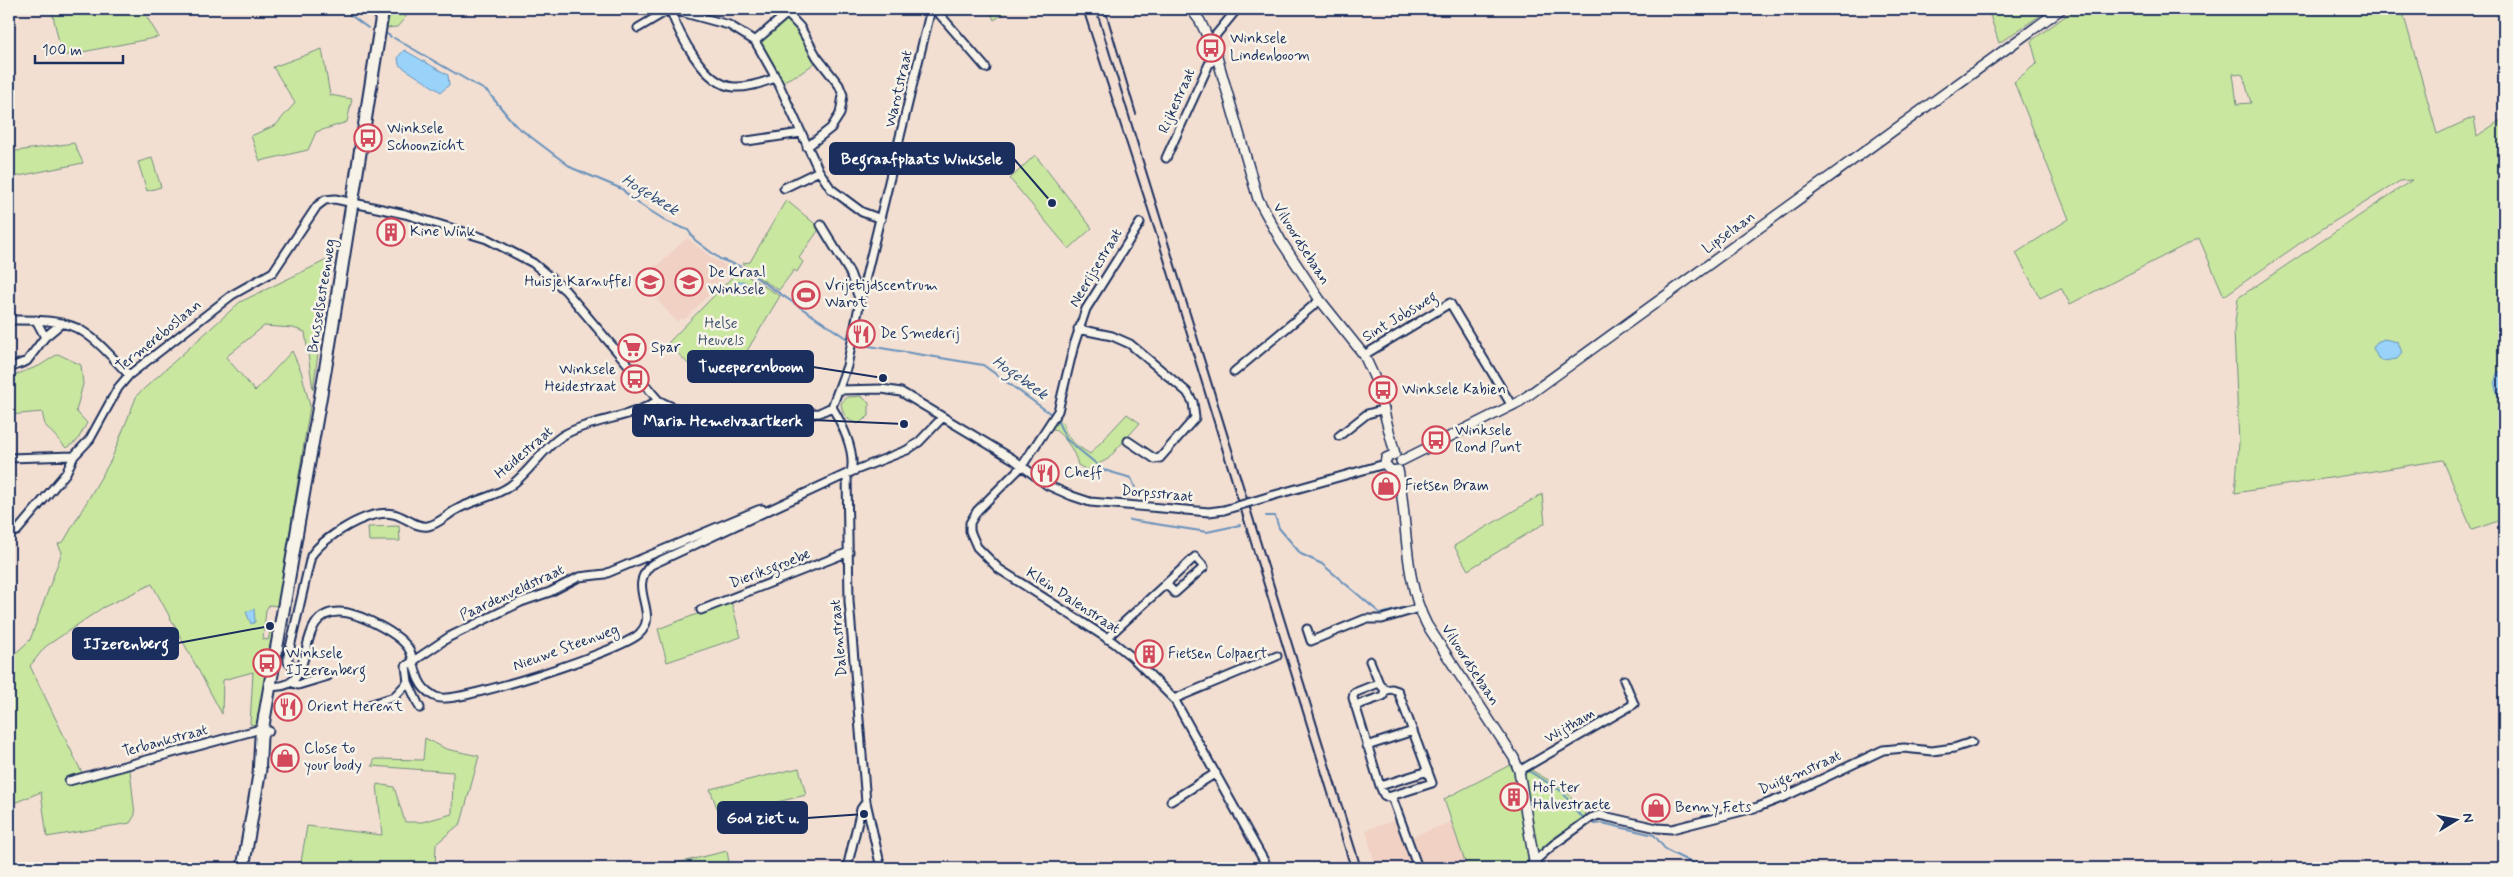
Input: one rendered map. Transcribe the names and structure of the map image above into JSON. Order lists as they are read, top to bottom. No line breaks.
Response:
{"streets":{"main road":["Brusselsesteenweg"],"street":["Warotstraat","Rijkestraat","Lipselaan","Vilvoordsebaan","Neerijsestraat","Sint Jobsweg","Termereboslaan","Heidestraat","Dorpsstraat","Dieriksgroebe","Paardenveldstraat","Klein Dalenstraat","Dalenstraat","Nieuwe Steenweg","Wijtham","Terbankstraat","Duigemstraat"]},"crossings":[["Warotstraat","Dorpsstraat"],["Warotstraat","Dalenstraat"],["Rijkestraat","Vilvoordsebaan"],["Lipselaan","Vilvoordsebaan"],["Lipselaan","Sint Jobsweg"],["Lipselaan","Dorpsstraat"],["Vilvoordsebaan","Sint Jobsweg"],["Vilvoordsebaan","Wijtham"],["Vilvoordsebaan","Duigemstraat"],["Neerijsestraat","Dorpsstraat"],["Neerijsestraat","Klein Dalenstraat"],["Brusselsesteenweg","Termereboslaan"],["Brusselsesteenweg","Terbankstraat"],["Termereboslaan","Heidestraat"],["Heidestraat","Nieuwe Steenweg"],["Dorpsstraat","Klein Dalenstraat"],["Dieriksgroebe","Dalenstraat"],["Paardenveldstraat","Nieuwe Steenweg"],["Dalenstraat","Nieuwe Steenweg"]],"water":["Hogebeek"],"parks":["Helse Heuvels"],"places":{"bus stop":["Winksele Lindenboom","Winksele Schoonzicht","Winksele Heidestraat","Winksele Kabien","Winksele Rond Punt","Winksele IJzerenberg"],"other":["Begraafplaats Winksele","Tweeperenboom","Maria Hemelvaartkerk","IJzerenberg","God ziet u."],"building":["Kine Wink","Fietsen Colpaert","Hof ter Halvestraete"],"school or university":["Huisje Karnuffel","De Kraal Winksele"],"sports":["Vrijetijdscentrum Warot"],"restaurant":["De Smederij","Cheff","Orient Herent"],"supermarket":["Spar"],"shop":["Fietsen Bram","Close to your body","Benny Fets"]},"scale_bar":"100 m","north":"right"}
